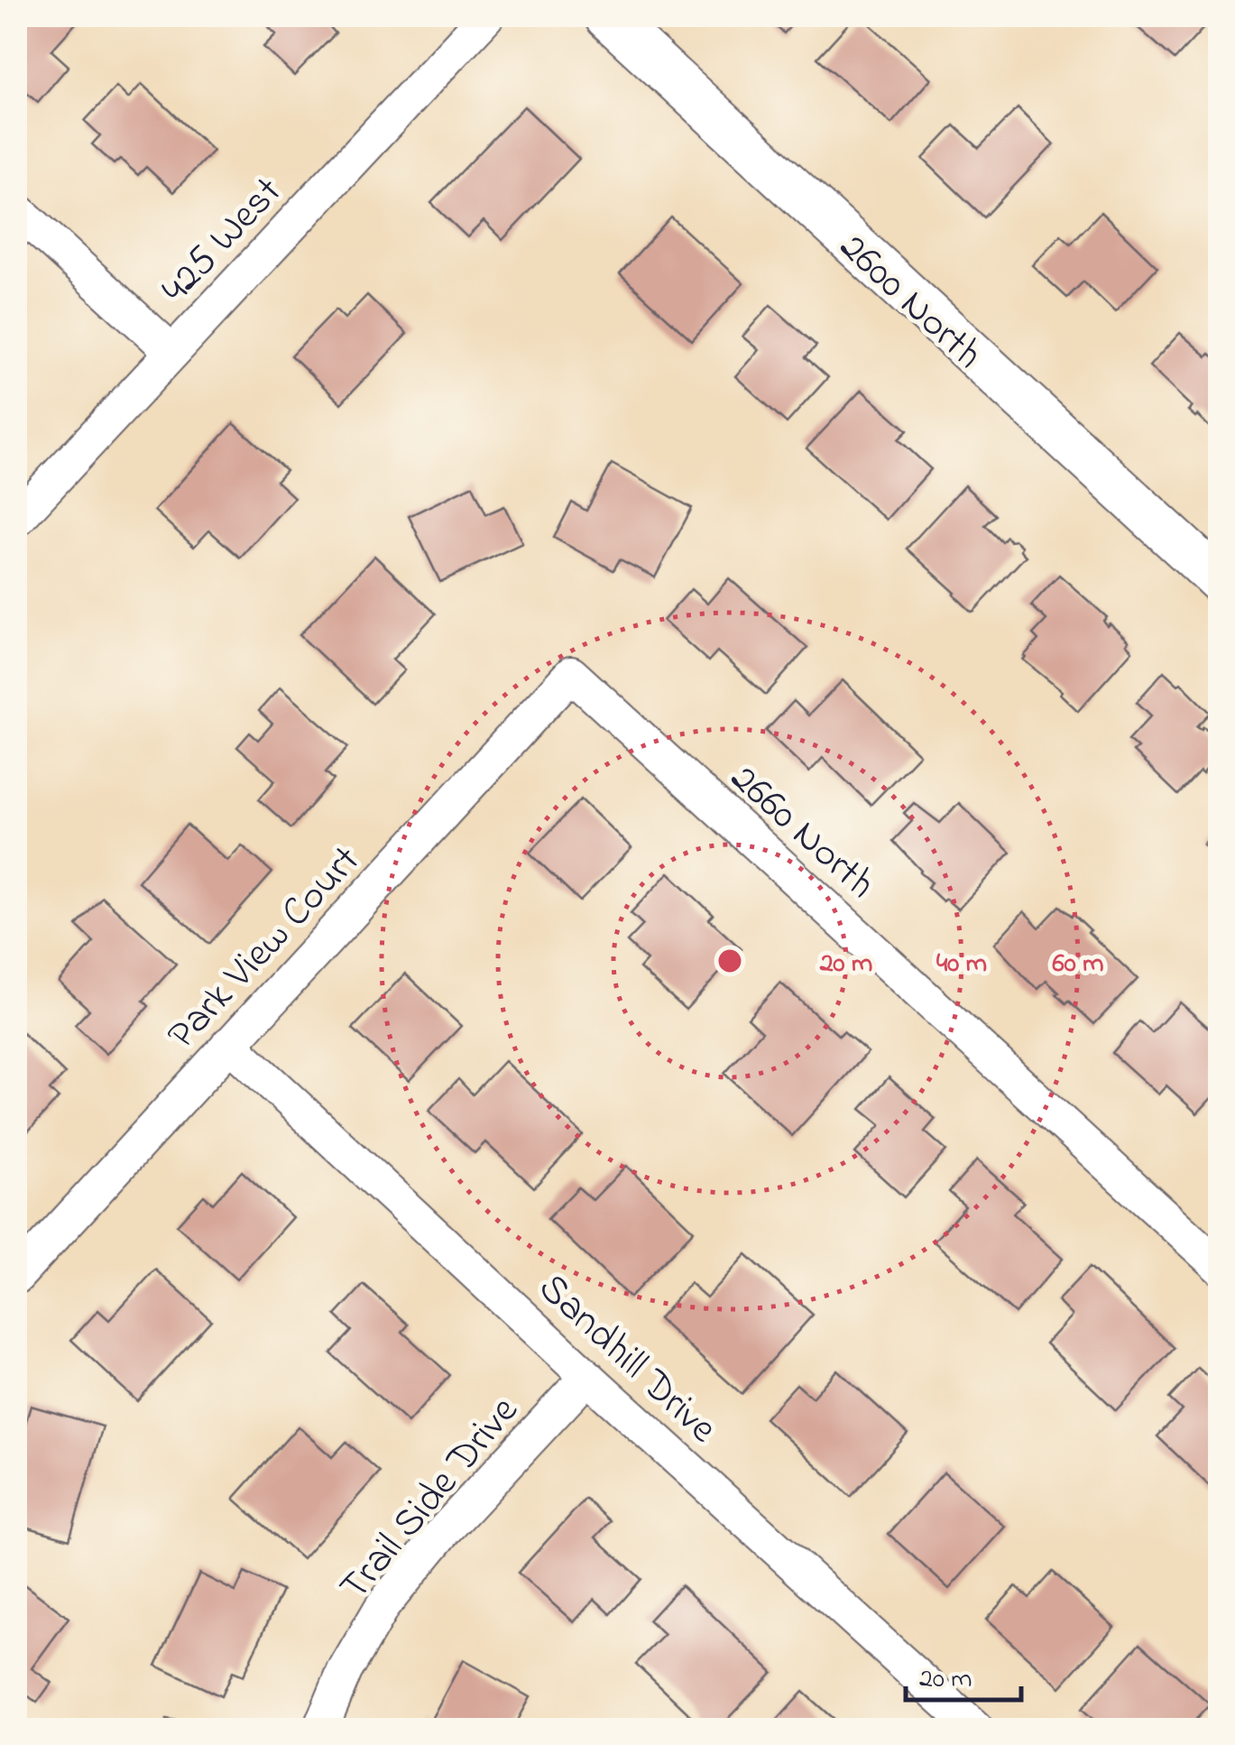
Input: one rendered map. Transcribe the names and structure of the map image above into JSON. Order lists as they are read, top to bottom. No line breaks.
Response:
{"streets":{"street":["425 West","2600 North","2660 North","Park View Court","Sandhill Drive","Trail Side Drive"]},"crossings":[["2660 North","Park View Court"],["Park View Court","Sandhill Drive"],["Sandhill Drive","Trail Side Drive"]],"scale_bar":"20 m","rings":["20 m","40 m","60 m"]}
